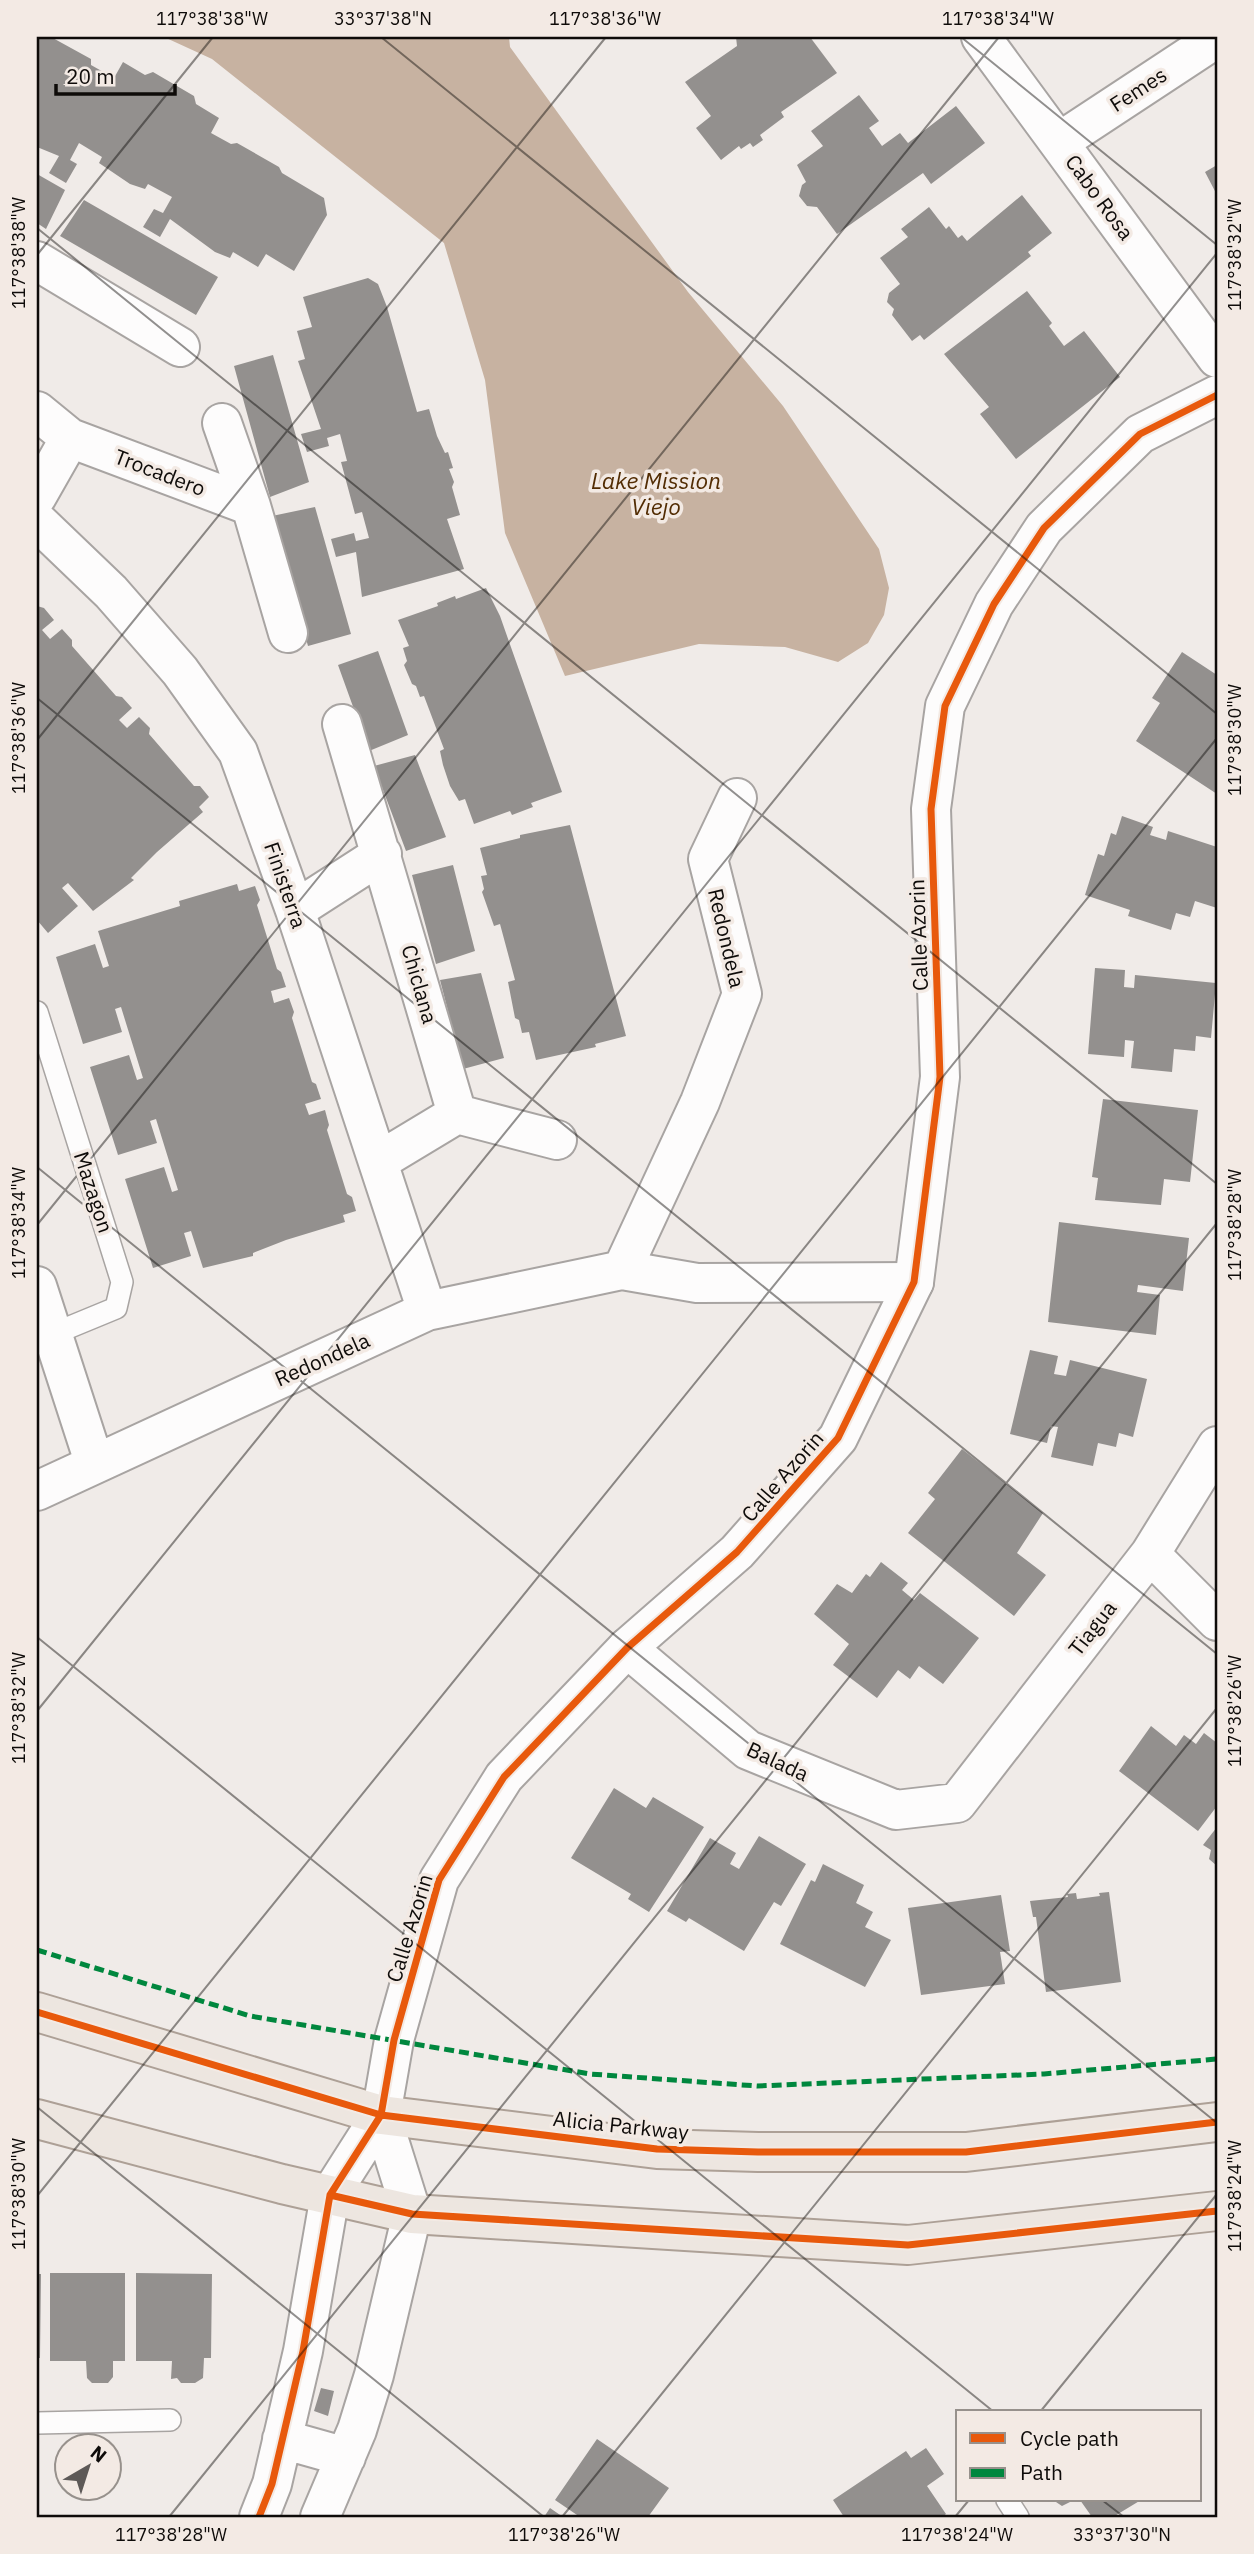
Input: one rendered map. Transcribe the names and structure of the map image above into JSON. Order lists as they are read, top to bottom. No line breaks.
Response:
{"streets":{"main road":["Alicia Parkway"],"street":["Femes","Cabo Rosa","Trocadero","Finisterra","Calle Azorin","Redondela","Chiclana","Tiagua","Balada"],"lane":["Mazagon"]},"crossings":[["Femes","Cabo Rosa"],["Finisterra","Redondela"],["Calle Azorin","Redondela"],["Calle Azorin","Balada"],["Calle Azorin","Alicia Parkway"],["Tiagua","Balada"]],"water":["Lake Mission Viejo"],"legend":["Cycle path","Path"],"scale_bar":"20 m","north":"top right","coordinates":["117°38'38\"W","33°37'38\"N","117°38'36\"W","117°38'34\"W","117°38'32\"W","117°38'30\"W","117°38'28\"W","117°38'26\"W","117°38'24\"W","33°37'30\"N"]}
